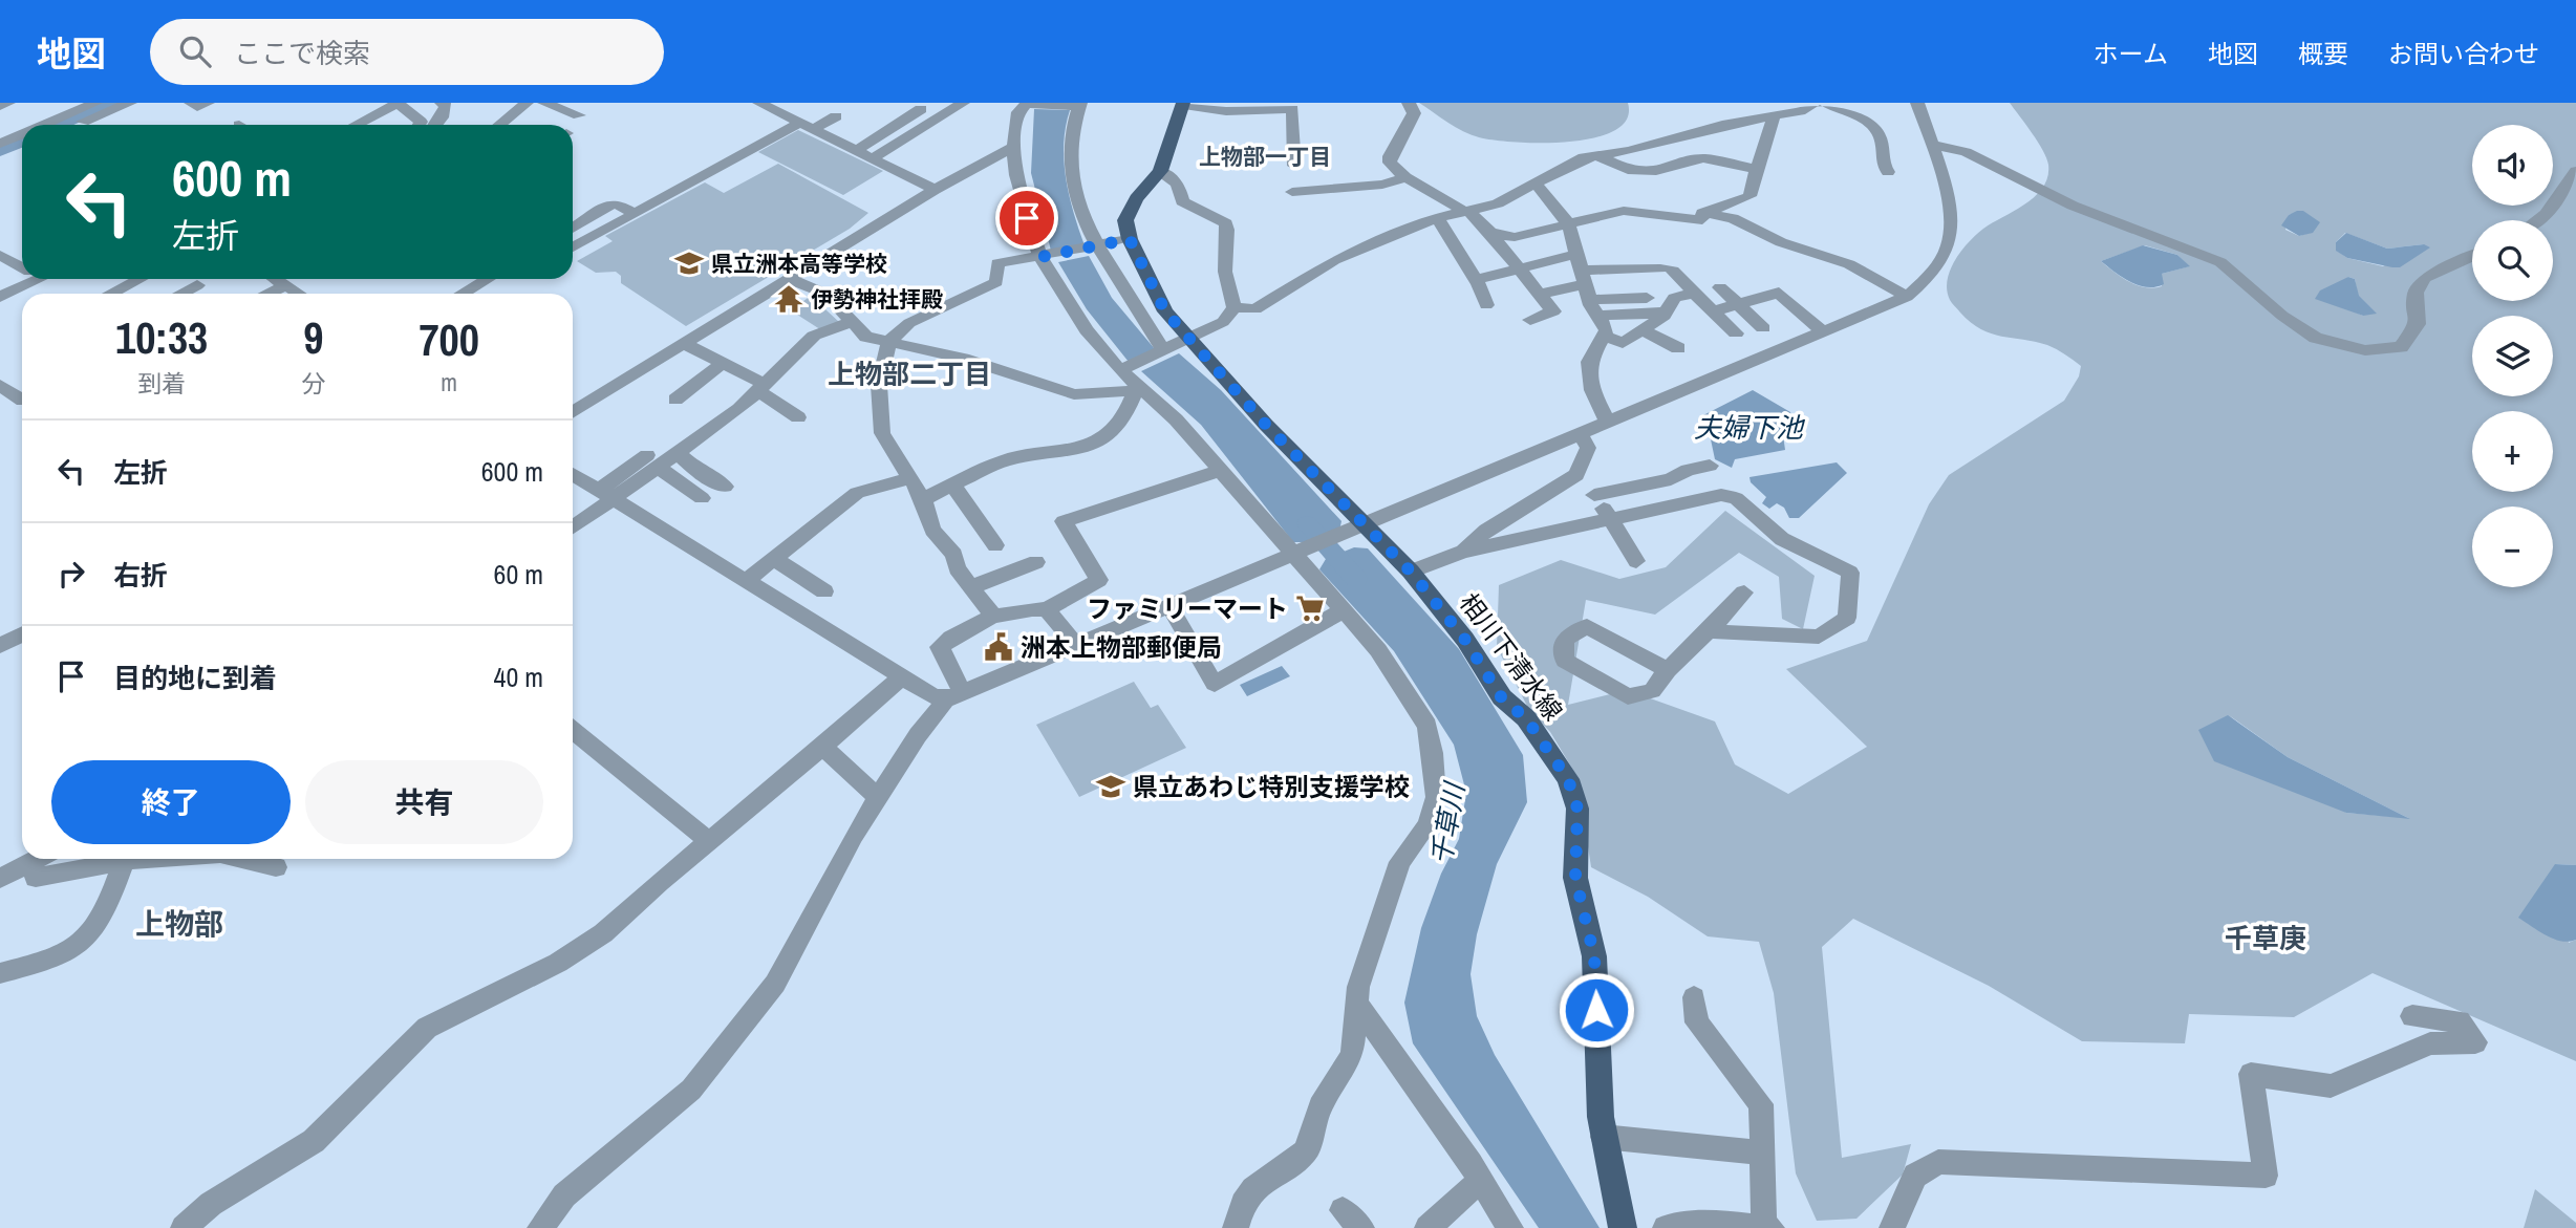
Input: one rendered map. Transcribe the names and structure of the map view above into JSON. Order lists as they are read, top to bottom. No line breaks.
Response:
{"streets":{"main road":["相川下清水線"]},"districts":["上物部一丁目","上物部二丁目","上物部","千草庚"],"water":["夫婦下池","千草川"],"places":{"school or university":["県立洲本高等学校","県立あわじ特別支援学校"],"temple":["伊勢神社拝殿"],"supermarket":["ファミリーマート"],"public building":["洲本上物部郵便局"]},"page":{"header":"地図","search":"ここで検索","nav":["ホーム","地図","概要","お問い合わせ"],"map_buttons":["+","−"],"turn":["600 m","左折"],"eta":["10:33","到着","9","分","700","m"],"list":[{"name":"左折","value":"600 m"},{"name":"右折","value":"60 m"},{"name":"目的地に到着","value":"40 m"}],"buttons":["終了","共有"]}}
